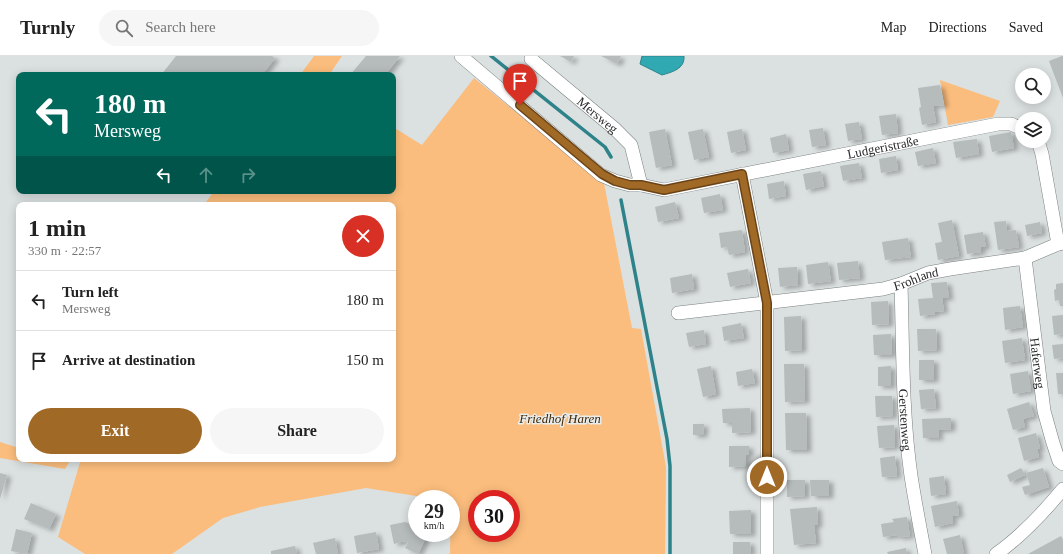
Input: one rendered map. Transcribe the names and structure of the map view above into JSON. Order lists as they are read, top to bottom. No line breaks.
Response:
{"streets":{"street":["Mersweg","Ludgeristraße","Frohland","Haferweg","Gerstenweg"]},"crossings":[["Frohland","Haferweg"],["Frohland","Gerstenweg"]],"parks":["Friedhof Haren"],"page":{"header":"Turnly","search":"Search here","nav":["Map","Directions","Saved"],"turn":["180 m","Mersweg"],"heading":["1 min","330 m · 22:57"],"list":[{"name":"Turn left","note":"Mersweg","value":"180 m"},{"name":"Arrive at destination","value":"150 m"}],"buttons":["Exit","Share"],"speed":"29 km/h","limit":"30"}}
